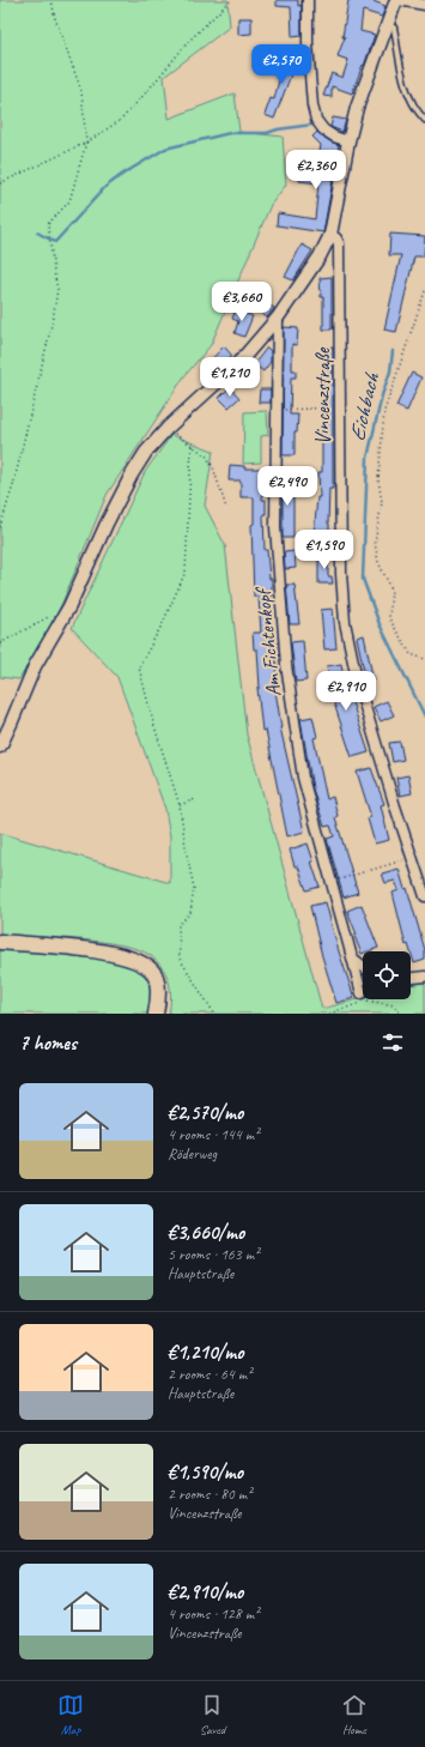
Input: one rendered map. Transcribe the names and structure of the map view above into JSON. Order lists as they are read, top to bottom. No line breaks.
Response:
{"streets":{"street":["Vincenzstraße","Am Fichtenkopf"]},"water":["Eichbach"],"page":{"price":["€2,570","€2,360","€3,660","€1,210","€2,490","€1,590","€2,910"],"heading":"7 homes","list":[{"name":"€2,570/mo","note":"4 rooms · 144 m² · Röderweg"},{"name":"€3,660/mo","note":"5 rooms · 163 m² · Hauptstraße"},{"name":"€1,210/mo","note":"2 rooms · 64 m² · Hauptstraße"},{"name":"€1,590/mo","note":"2 rooms · 80 m² · Vincenzstraße"},{"name":"€2,910/mo","note":"4 rooms · 128 m² · Vincenzstraße"}],"tabs":["Map","Saved","Home"]}}
